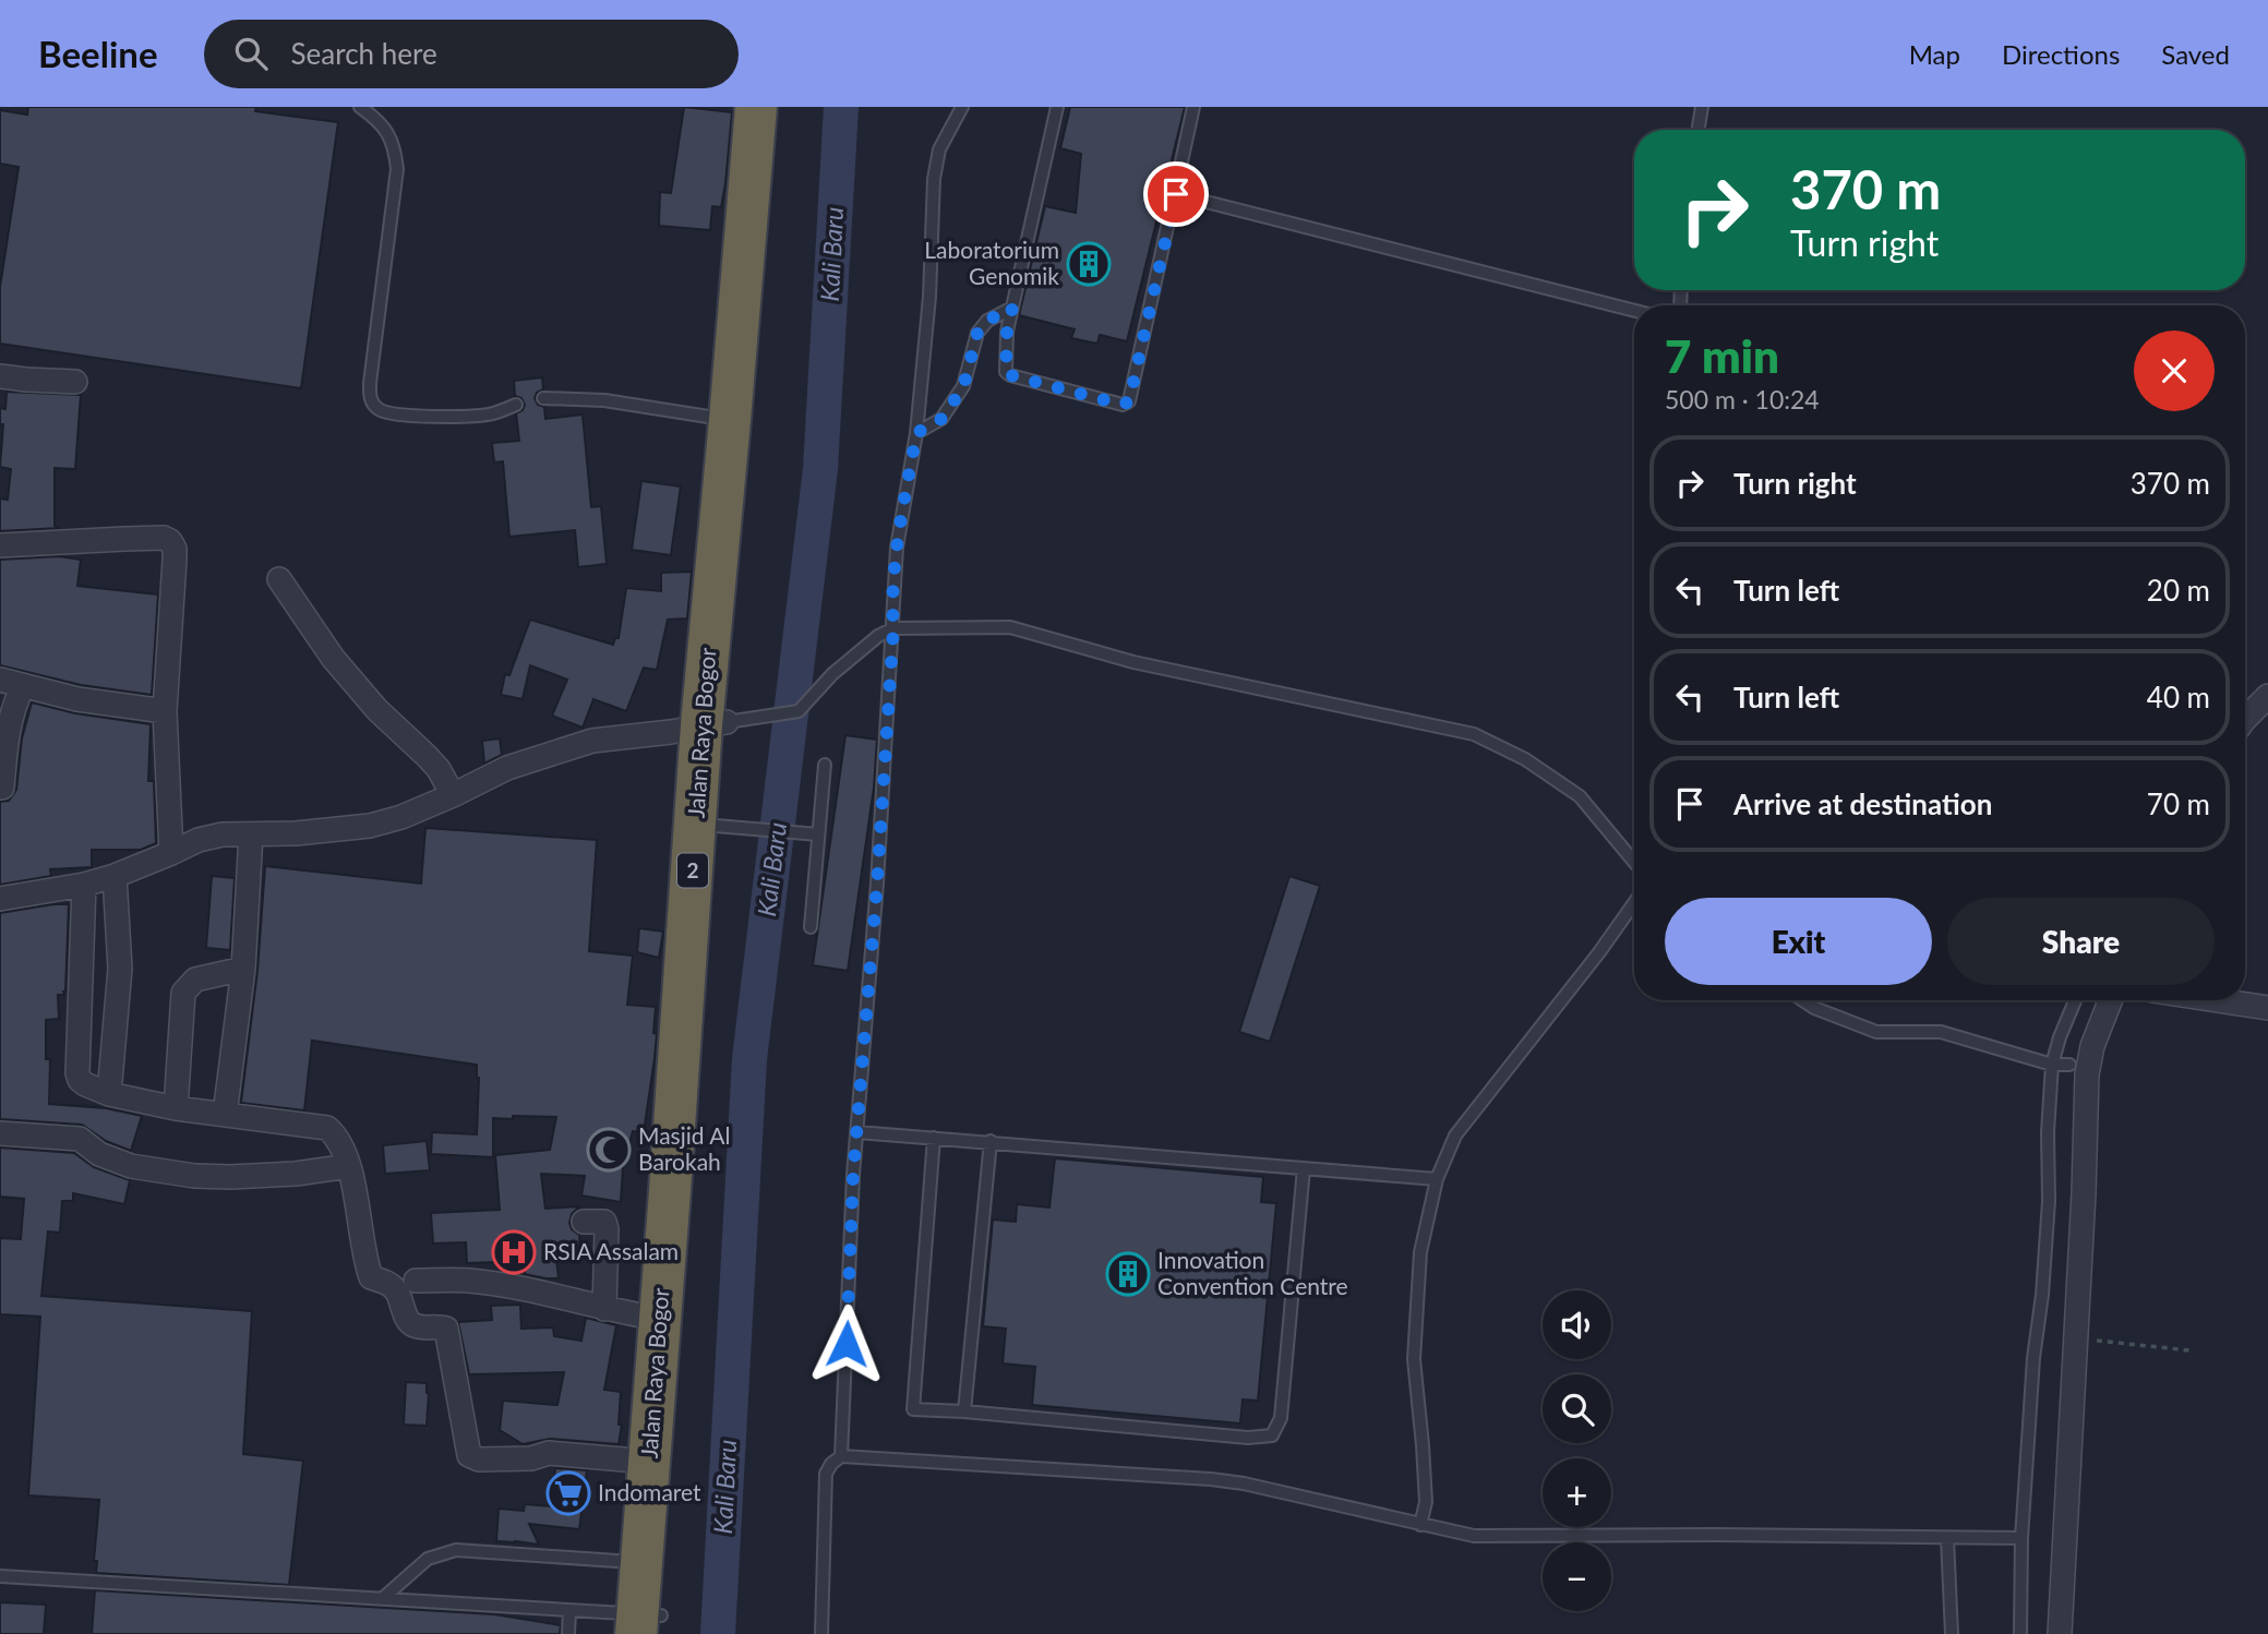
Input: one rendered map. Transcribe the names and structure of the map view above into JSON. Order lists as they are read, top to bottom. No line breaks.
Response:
{"streets":{"highway":["Jalan Raya Bogor","2"]},"water":["Kali Baru"],"places":{"building":["Laboratorium Genomik","Innovation Convention Centre"],"mosque":["Masjid Al Barokah"],"hospital":["RSIA Assalam"],"supermarket":["Indomaret"]},"page":{"header":"Beeline","search":"Search here","nav":["Map","Directions","Saved"],"turn":["370 m","Turn right"],"heading":["7 min","500 m · 10:24"],"list":[{"name":"Turn right","value":"370 m"},{"name":"Turn left","value":"20 m"},{"name":"Turn left","value":"40 m"},{"name":"Arrive at destination","value":"70 m"}],"buttons":["Exit","Share"],"map_buttons":["+","−"]}}
